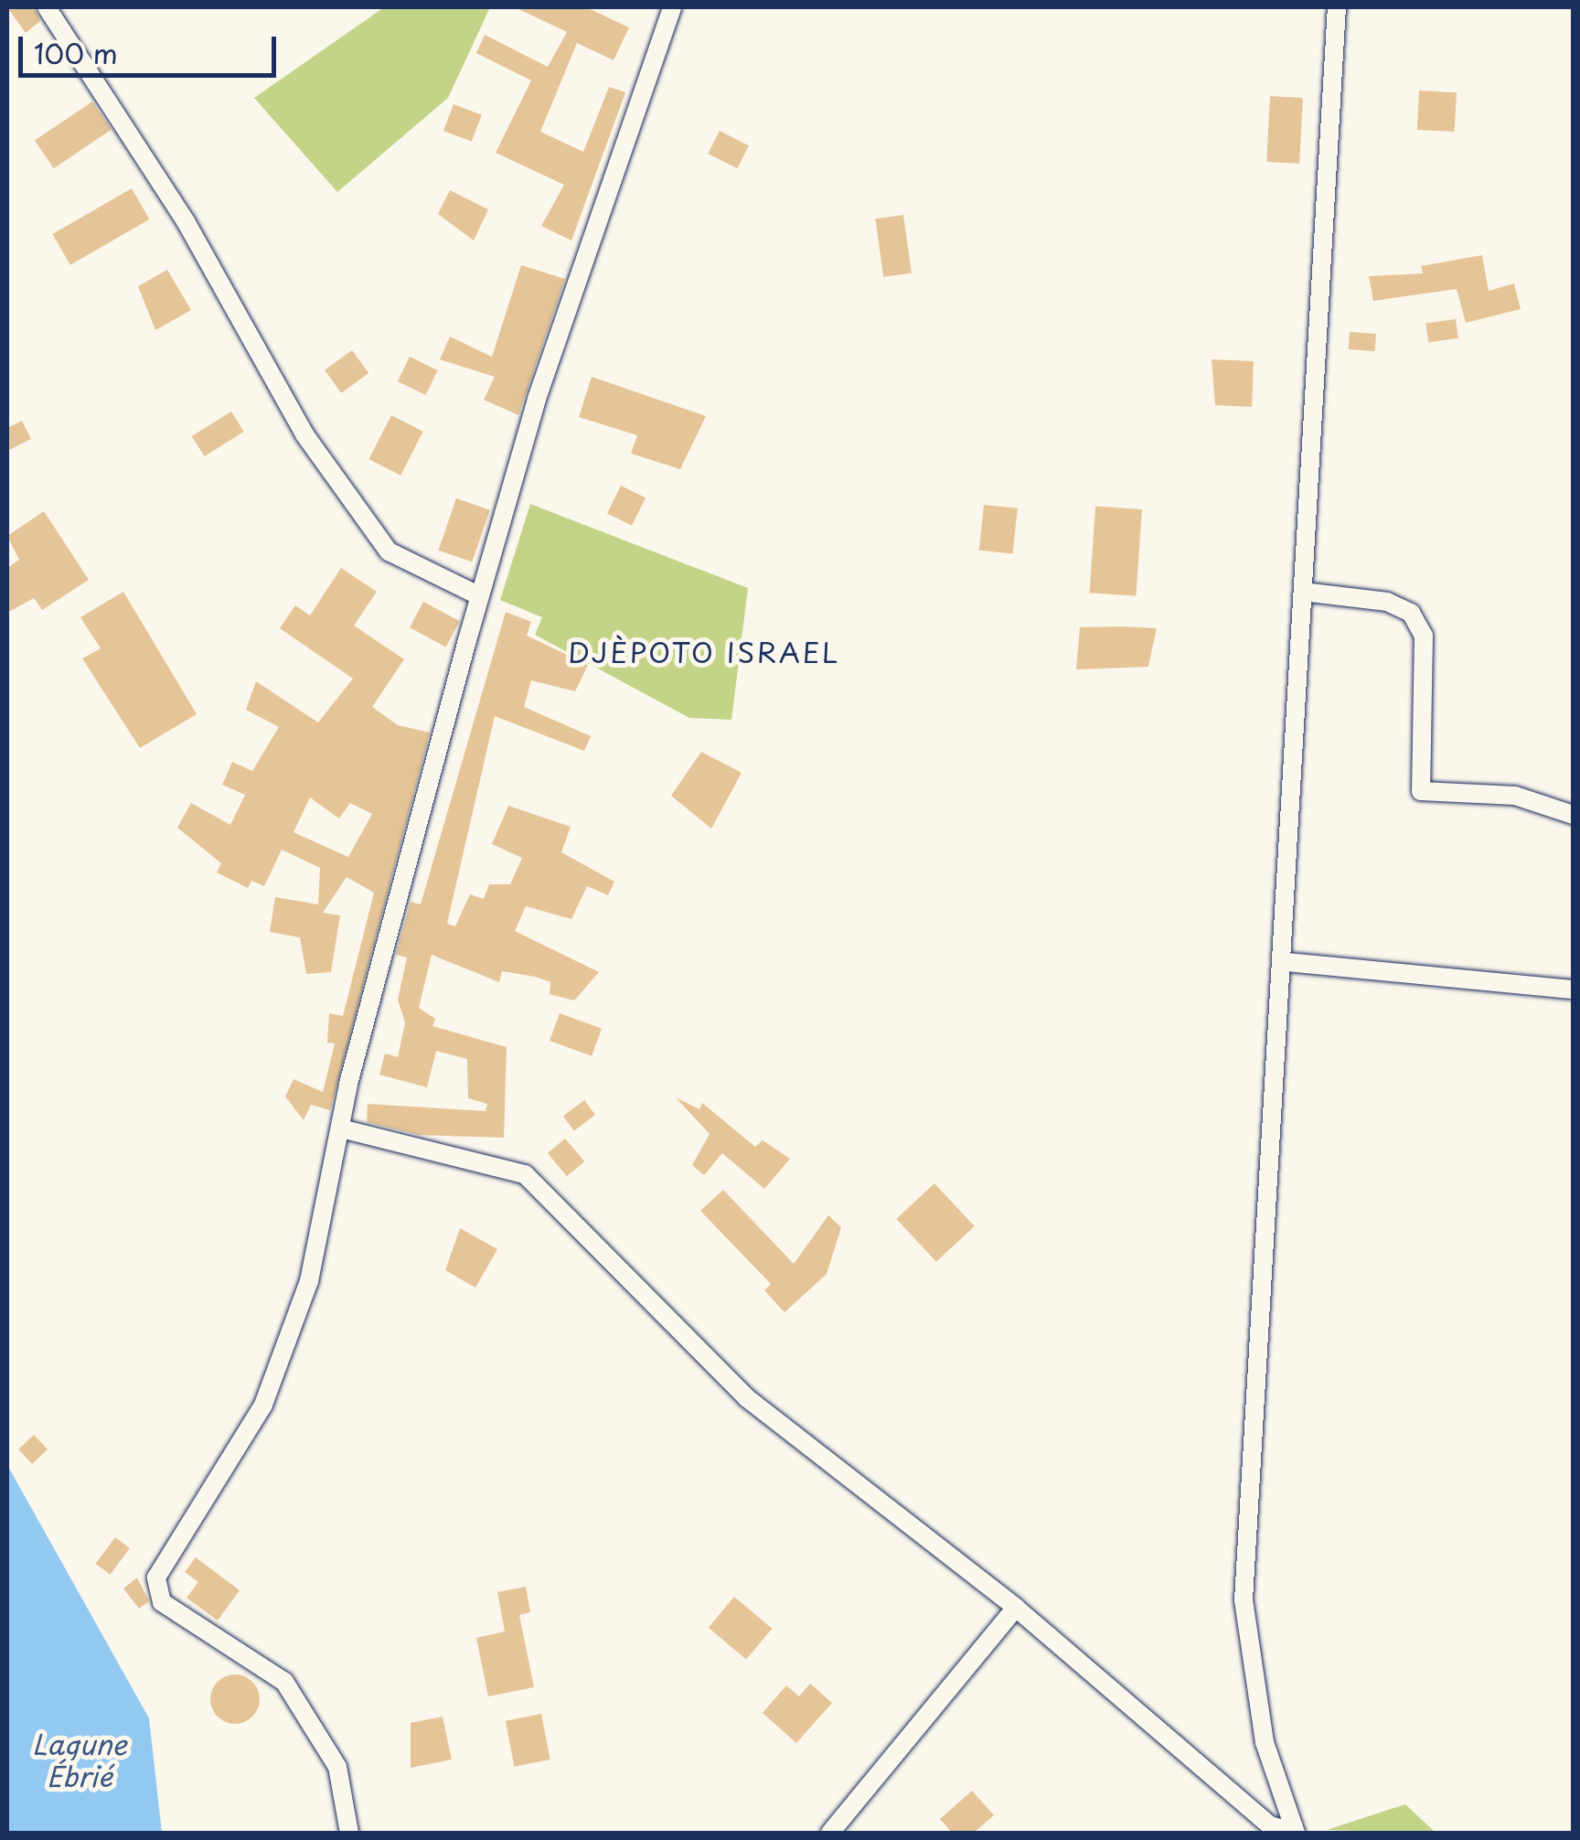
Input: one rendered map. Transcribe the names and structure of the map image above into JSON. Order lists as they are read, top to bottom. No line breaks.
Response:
{"districts":["DJÈPOTO ISRAEL"],"water":["Lagune Ébrié"],"scale_bar":"100 m"}
